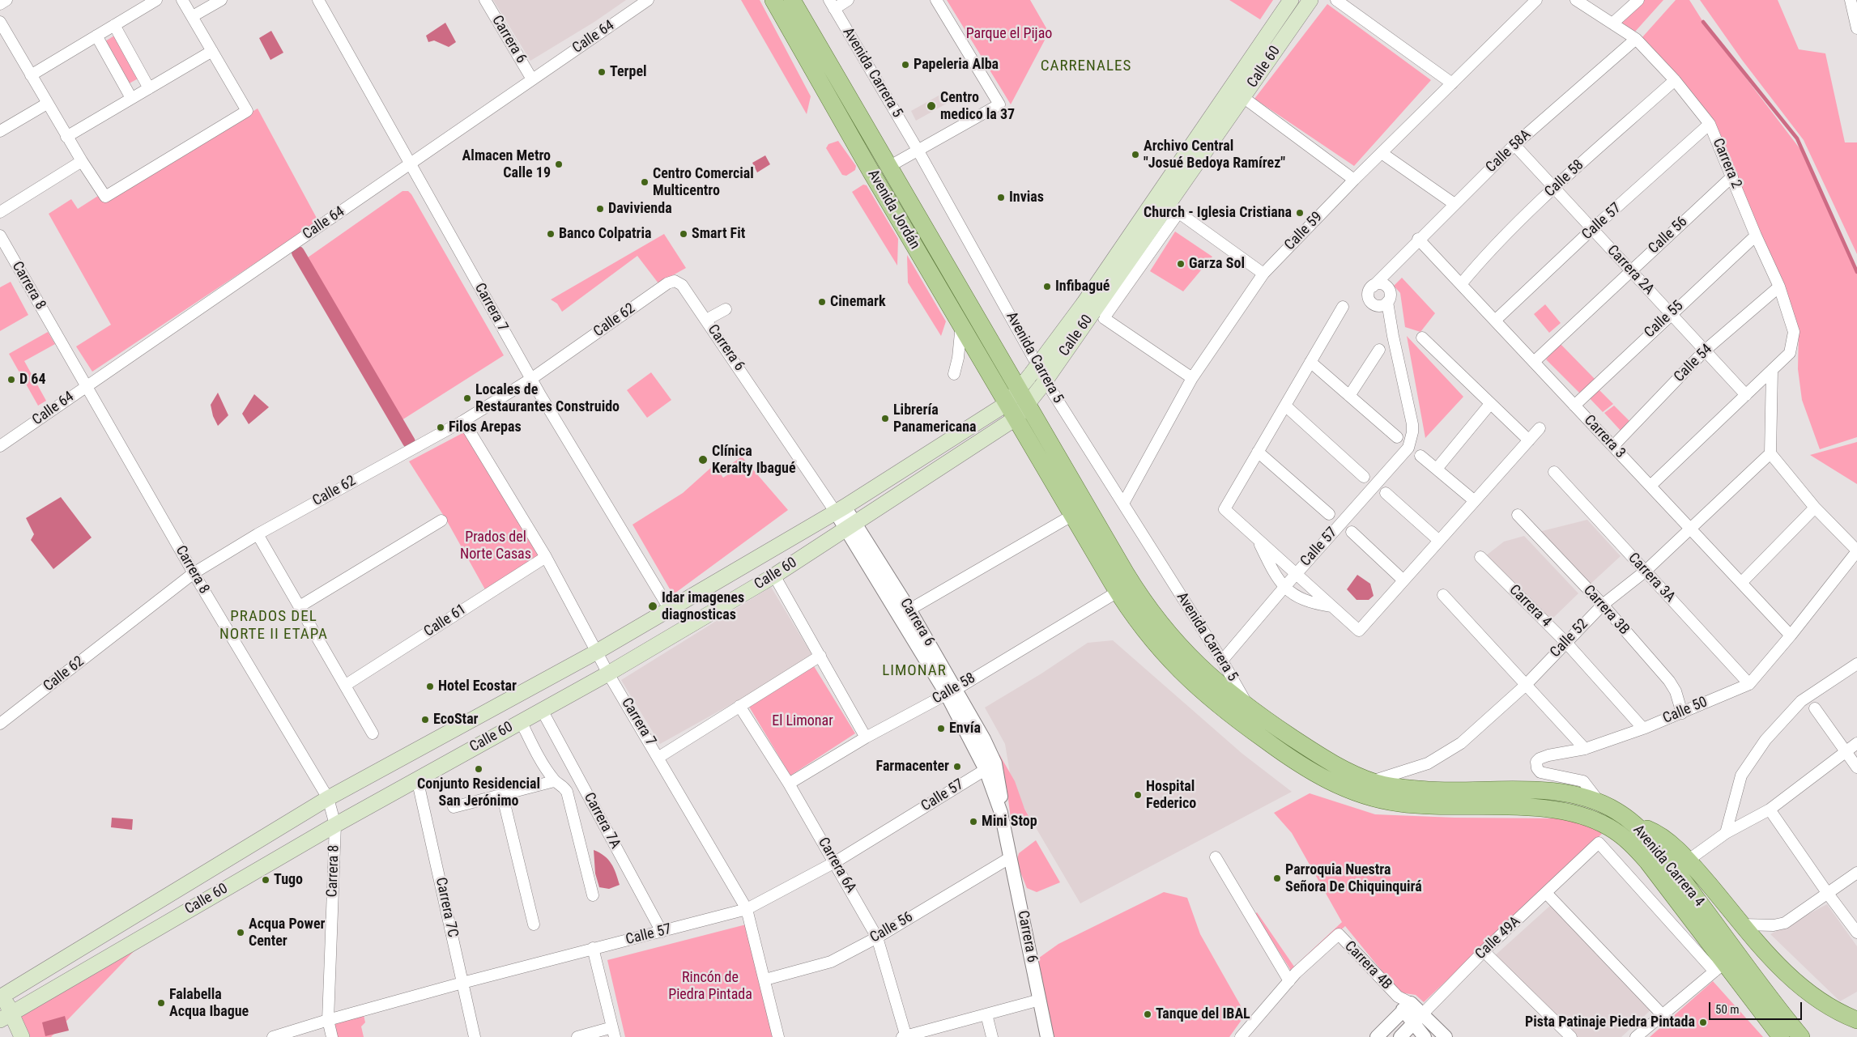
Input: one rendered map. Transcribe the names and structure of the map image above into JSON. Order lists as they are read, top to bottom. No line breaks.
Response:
{"streets":{"main road":["Calle 60","Avenida Carrera 5","Avenida Jordán","Avenida Carrera 4"],"street":["Calle 64","Carrera 6","Calle 58A","Carrera 2","Calle 58","Calle 57","Calle 59","Calle 56","Carrera 2A","Carrera 8","Carrera 7","Calle 55","Calle 62","Calle 54","Carrera 3","Carrera 3A","Carrera 4","Carrera 3B","Calle 61","Calle 52","Calle 50","Carrera 7A","Carrera 6A","Carrera 7C","Calle 49A","Carrera 4B"]},"crossings":[["Calle 64","Carrera 6"],["Calle 64","Carrera 8"],["Calle 64","Carrera 7"],["Carrera 6","Calle 60"],["Carrera 6","Calle 58"],["Carrera 6","Calle 57"],["Carrera 6","Calle 56"],["Carrera 6","Calle 62"],["Calle 60","Avenida Carrera 5"],["Calle 60","Avenida Jordán"],["Calle 60","Carrera 8"],["Calle 60","Carrera 7"],["Calle 60","Carrera 7A"],["Calle 60","Carrera 7C"],["Avenida Carrera 5","Calle 58"],["Avenida Carrera 5","Avenida Jordán"],["Avenida Carrera 5","Calle 57"],["Avenida Carrera 5","Calle 59"],["Avenida Carrera 5","Avenida Carrera 4"],["Calle 58A","Carrera 2"],["Calle 58A","Carrera 2A"],["Calle 58A","Carrera 3"],["Carrera 2","Calle 58"],["Carrera 2","Calle 57"],["Carrera 2","Calle 56"],["Carrera 2","Carrera 2A"],["Carrera 2","Calle 55"],["Carrera 2","Calle 54"],["Carrera 2","Carrera 3"],["Calle 58","Carrera 2A"],["Calle 58","Carrera 3"],["Calle 58","Carrera 6A"],["Calle 57","Carrera 2A"],["Calle 57","Carrera 8"],["Calle 57","Carrera 7"],["Calle 57","Carrera 3"],["Calle 57","Carrera 7A"],["Calle 57","Carrera 6A"],["Calle 57","Carrera 7C"],["Calle 56","Carrera 2A"],["Calle 56","Carrera 7"],["Calle 56","Carrera 3"],["Calle 56","Carrera 6A"],["Carrera 2A","Calle 55"],["Carrera 2A","Calle 54"],["Carrera 8","Calle 62"],["Carrera 7","Calle 62"],["Carrera 7","Calle 61"],["Calle 55","Carrera 3"],["Calle 54","Carrera 3"],["Carrera 3","Calle 52"],["Carrera 3","Calle 50"],["Carrera 3A","Calle 52"],["Carrera 3A","Calle 50"],["Carrera 4","Calle 52"],["Carrera 4","Calle 50"],["Carrera 3B","Calle 52"],["Carrera 3B","Calle 50"],["Calle 52","Avenida Carrera 4"],["Calle 50","Avenida Carrera 4"],["Avenida Carrera 4","Calle 49A"],["Calle 49A","Carrera 4B"]],"districts":["CARRENALES","PRADOS DEL NORTE II ETAPA","LIMONAR"],"parks":["Parque el Pijao","Prados del Norte Casas","El Limonar","Rincón de Piedra Pintada"],"places":["Papeleria Alba","Terpel","Centro medico la 37","Archivo Central \"Josué Bedoya Ramírez\"","Almacen Metro Calle 19","Centro Comercial Multicentro","Invias","Davivienda","Church - Iglesia Cristiana","Banco Colpatria","Smart Fit","Garza Sol","Infibagué","Cinemark","D 64","Locales de Restaurantes Construido","Librería Panamericana","Filos Arepas","Clínica Keralty Ibagué","Idar imagenes diagnosticas","Hotel Ecostar","EcoStar","Envía","Farmacenter","Conjunto Residencial San Jerónimo","Hospital Federico","Mini Stop","Parroquia Nuestra Señora De Chiquinquirá","Tugo","Acqua Power Center","Falabella Acqua Ibague","Tanque del IBAL","Pista Patinaje Piedra Pintada"],"scale_bar":"50 m"}
